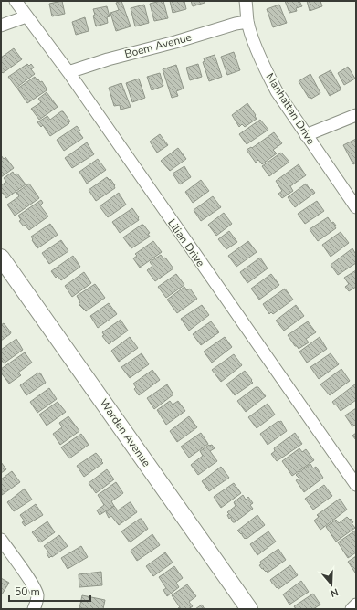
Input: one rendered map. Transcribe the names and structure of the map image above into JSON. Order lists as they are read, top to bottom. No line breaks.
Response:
{"streets":{"main road":["Warden Avenue"],"street":["Boem Avenue","Manhattan Drive","Lilian Drive"]},"crossings":[["Boem Avenue","Manhattan Drive"],["Boem Avenue","Lilian Drive"]],"scale_bar":"50 m","north":"bottom"}
